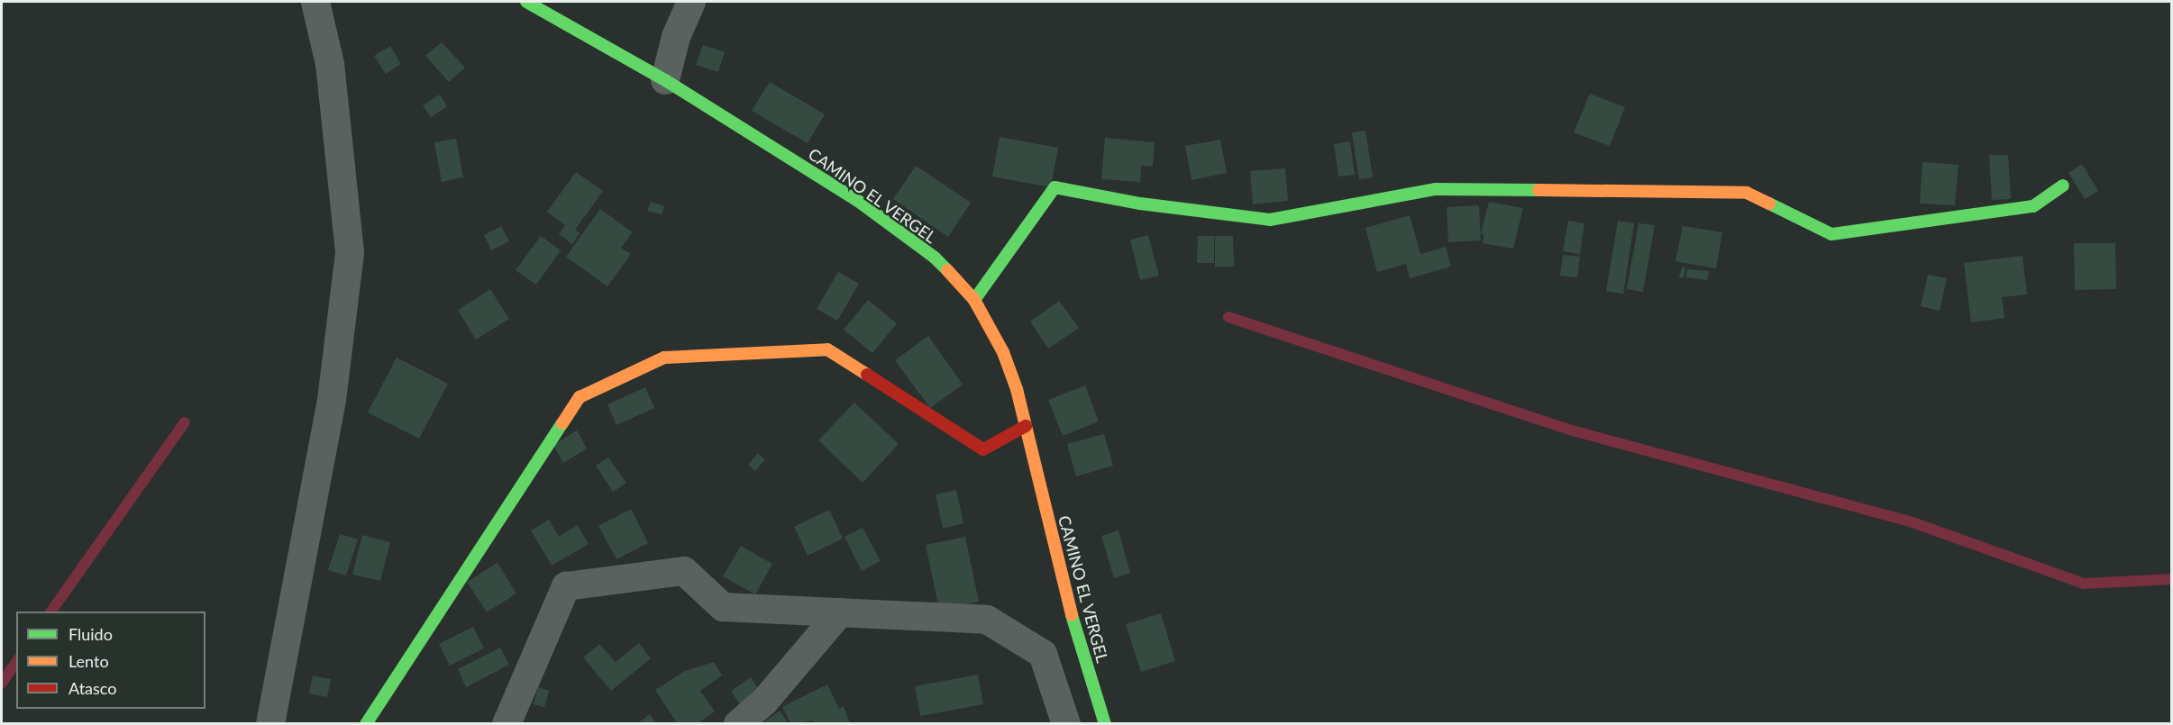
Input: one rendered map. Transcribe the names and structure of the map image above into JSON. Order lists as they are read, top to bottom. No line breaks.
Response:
{"streets":{"street":["CAMINO EL VERGEL"]},"legend":["Fluido","Lento","Atasco"]}
